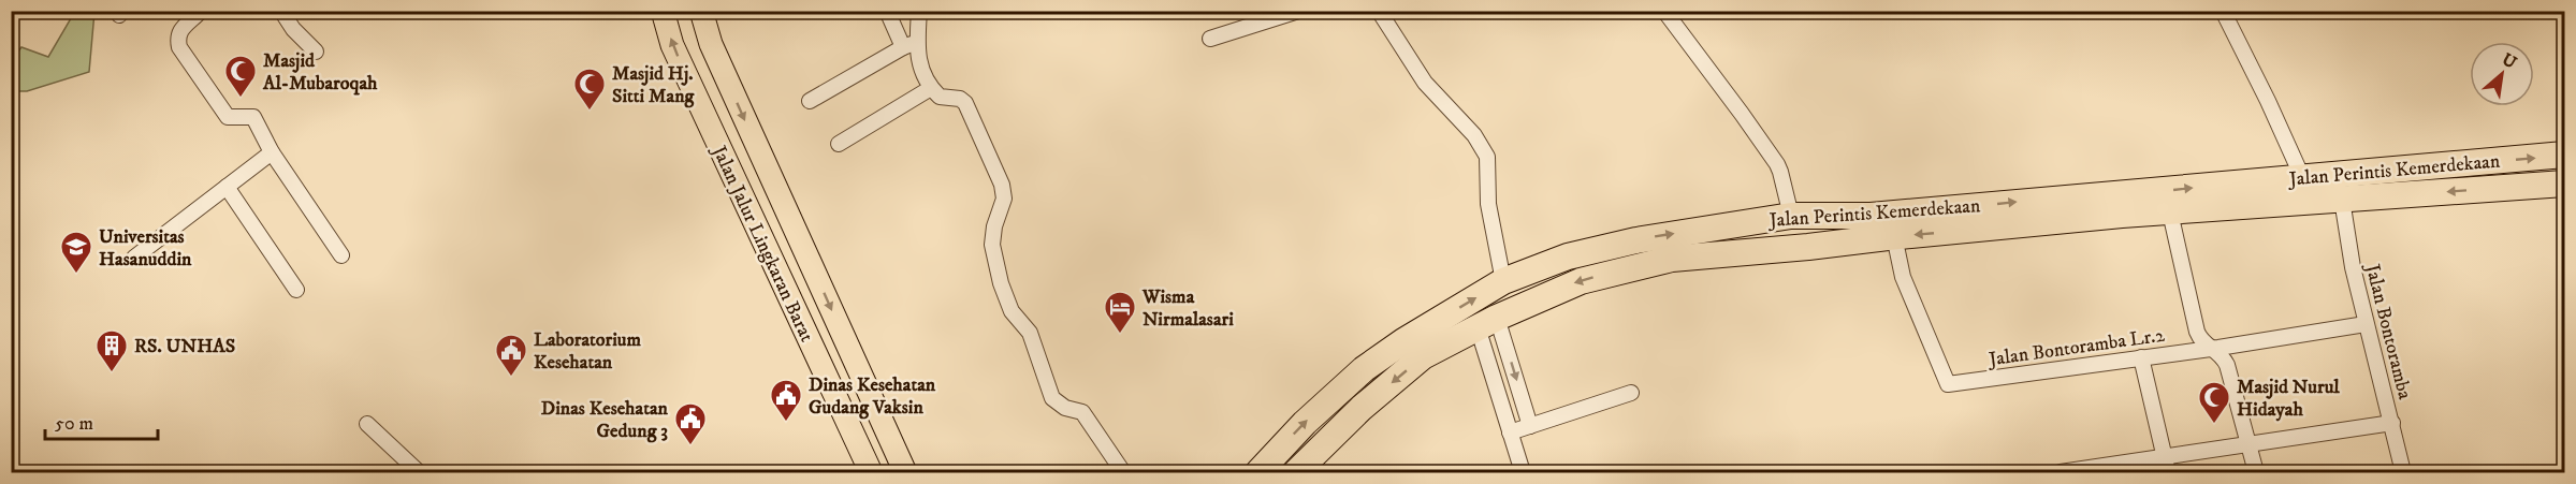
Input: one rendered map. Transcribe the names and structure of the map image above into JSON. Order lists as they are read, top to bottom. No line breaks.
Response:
{"streets":{"highway":["Jalan Perintis Kemerdekaan"],"main road":["Jalan Jalur Lingkaran Barat"],"street":["Jalan Bontoramba","Jalan Bontoramba Lr.2"]},"crossings":[["Jalan Perintis Kemerdekaan","Jalan Bontoramba"],["Jalan Perintis Kemerdekaan","Jalan Bontoramba Lr.2"],["Jalan Bontoramba","Jalan Bontoramba Lr.2"]],"places":{"mosque":["Masjid Al-Mubaroqah","Masjid Hj. Sitti Mang","Masjid Nurul Hidayah"],"school or university":["Universitas Hasanuddin"],"hotel":["Wisma Nirmalasari"],"building":["RS. UNHAS"],"public building":["Laboratorium Kesehatan","Dinas Kesehatan Gudang Vaksin","Dinas Kesehatan Gedung 3"]},"scale_bar":"50 m","north":"top right"}
